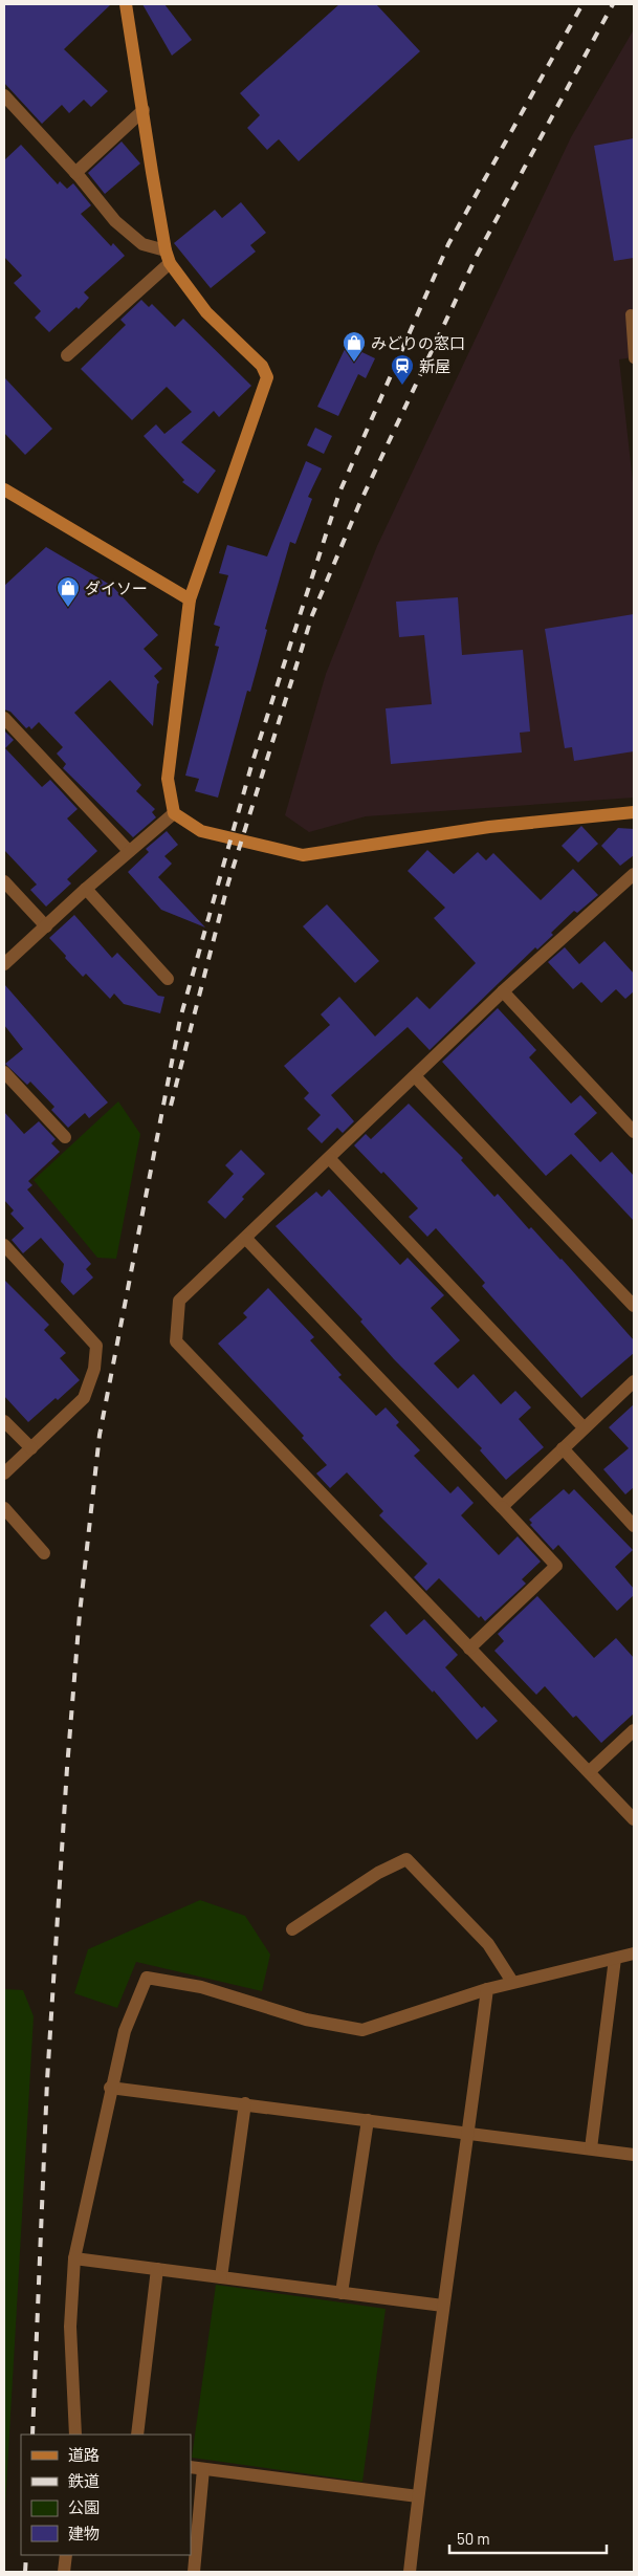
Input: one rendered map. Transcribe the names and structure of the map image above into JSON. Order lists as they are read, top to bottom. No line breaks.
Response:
{"places":{"shop":["みどりの窓口","ダイソー"],"station":["新屋"]},"legend":["道路","鉄道","公園","建物"],"scale_bar":"50 m"}
